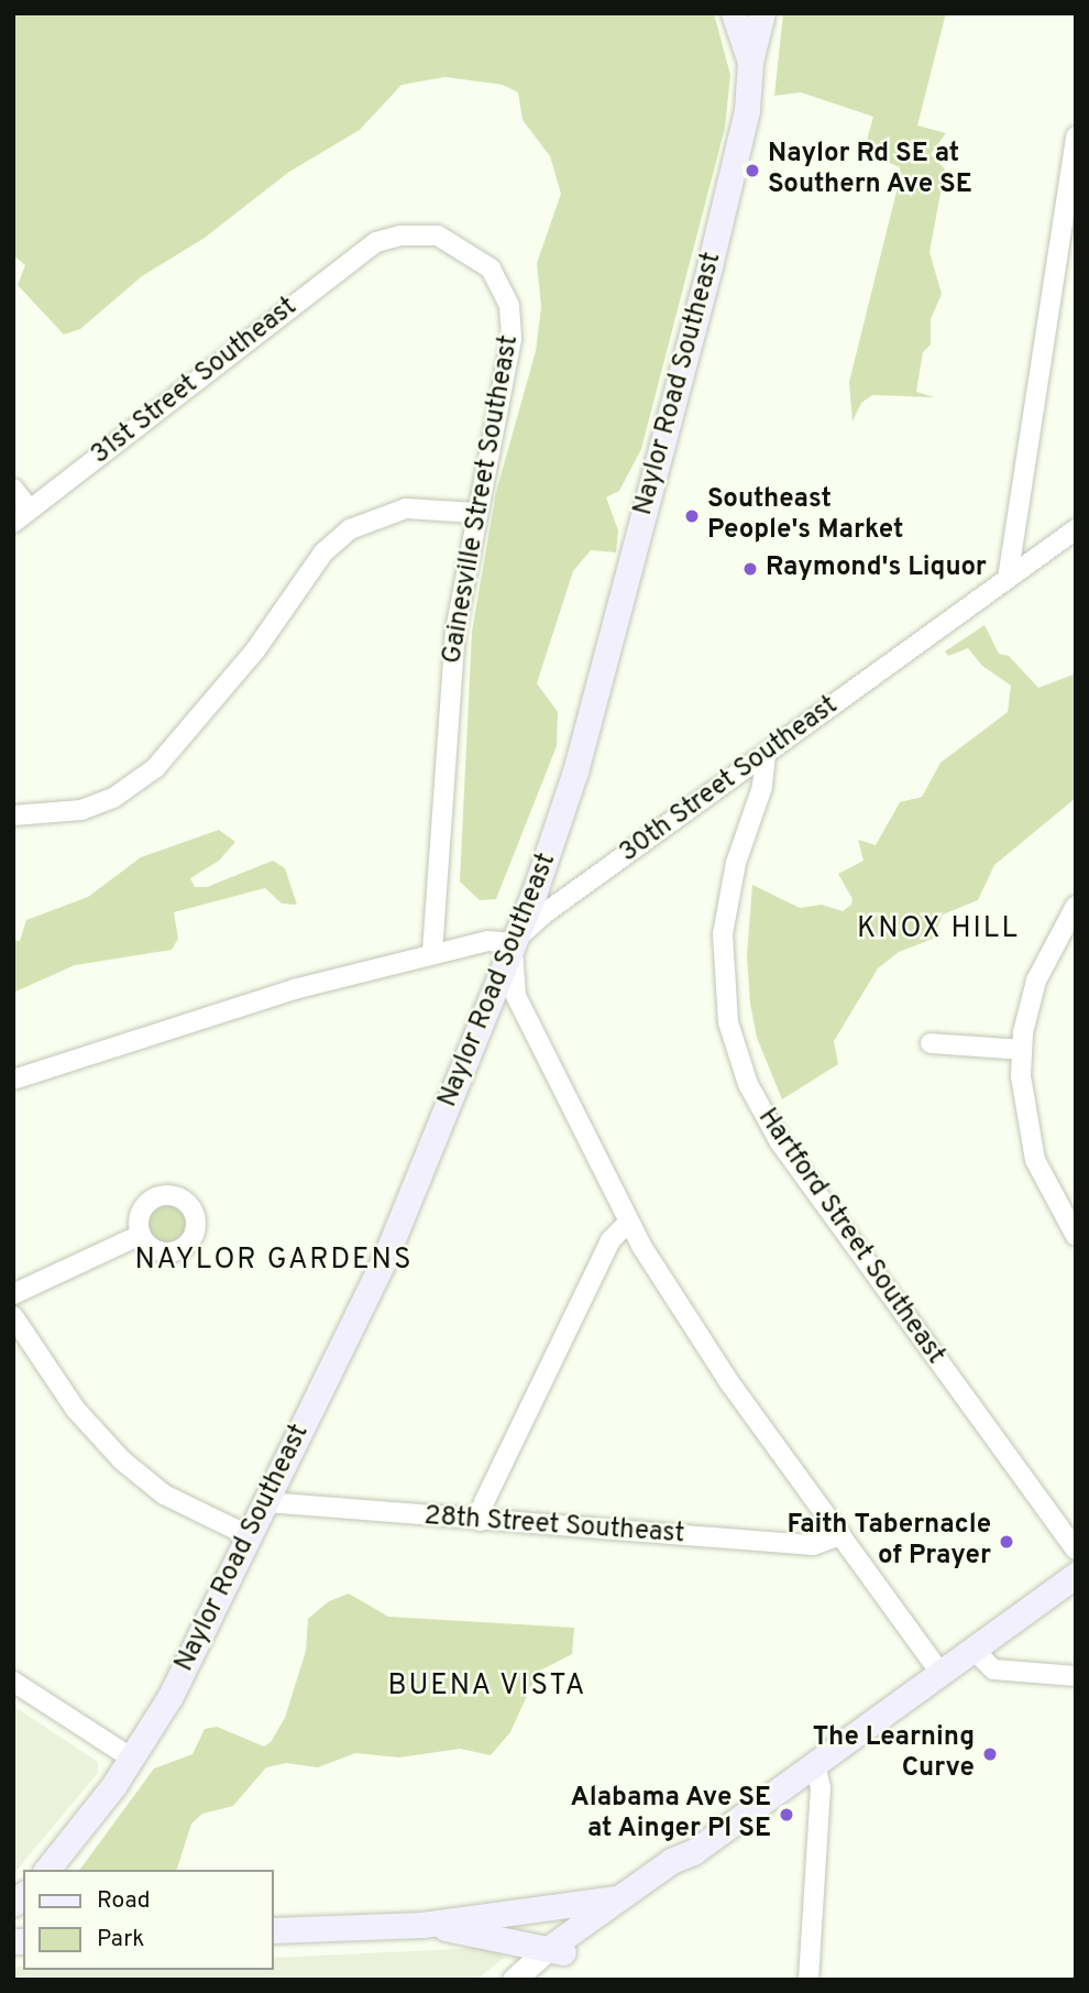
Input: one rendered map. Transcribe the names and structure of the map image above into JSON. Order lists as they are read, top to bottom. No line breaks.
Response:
{"streets":{"main road":["Naylor Road Southeast"],"street":["31st Street Southeast","Gainesville Street Southeast","30th Street Southeast","Hartford Street Southeast","28th Street Southeast"]},"crossings":[["31st Street Southeast","Gainesville Street Southeast"],["Naylor Road Southeast","30th Street Southeast"],["Naylor Road Southeast","28th Street Southeast"],["30th Street Southeast","Hartford Street Southeast"]],"districts":["KNOX HILL","NAYLOR GARDENS","BUENA VISTA"],"places":["Naylor Rd SE at Southern Ave SE","Southeast People's Market","Raymond's Liquor","Faith Tabernacle of Prayer","The Learning Curve","Alabama Ave SE at Ainger Pl SE"],"legend":["Road","Park"]}
